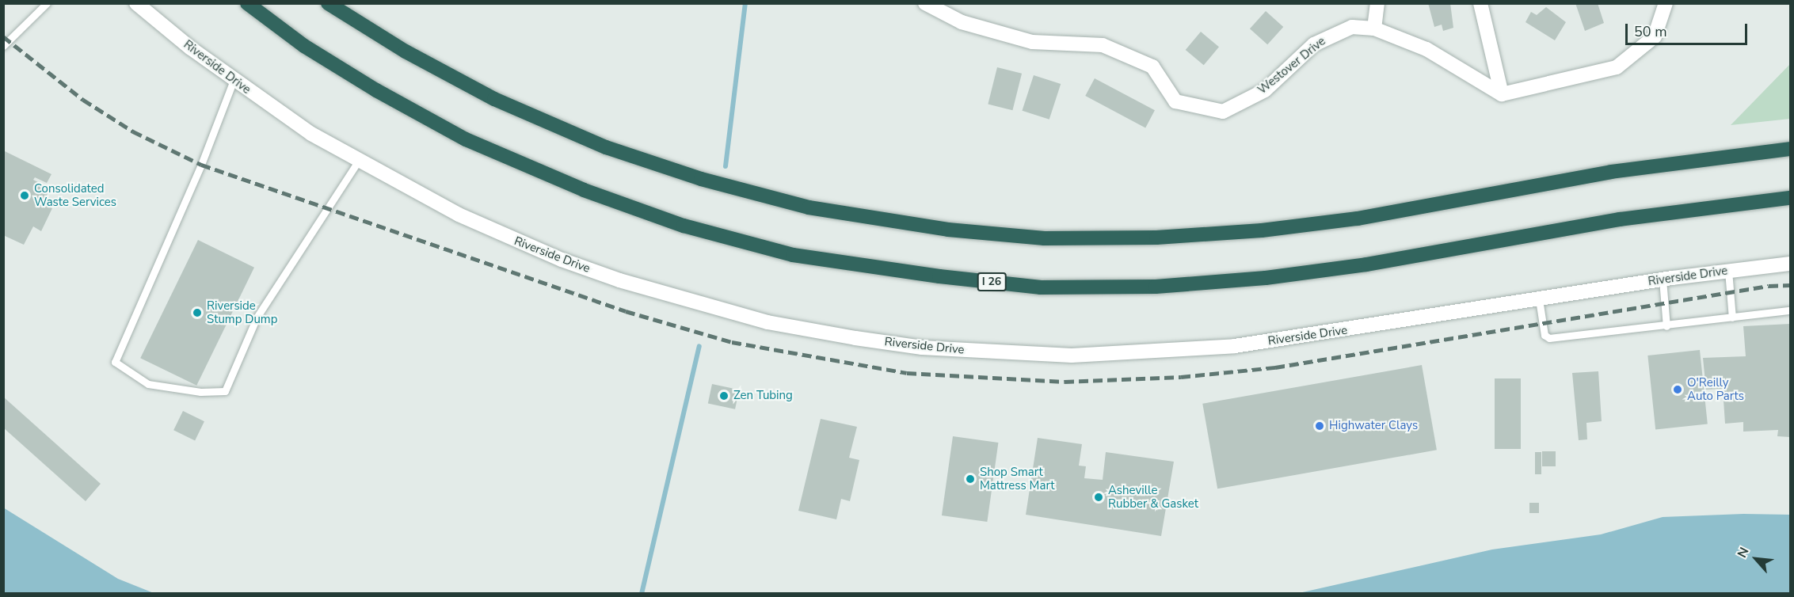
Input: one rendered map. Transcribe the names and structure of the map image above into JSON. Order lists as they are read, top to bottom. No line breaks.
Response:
{"streets":{"highway":["I 26"],"main road":["Westover Drive","Riverside Drive"]},"places":["Consolidated Waste Services","Riverside Stump Dump","O'Reilly Auto Parts","Zen Tubing","Highwater Clays","Shop Smart Mattress Mart","Asheville Rubber & Gasket"],"scale_bar":"50 m","north":"top left"}
